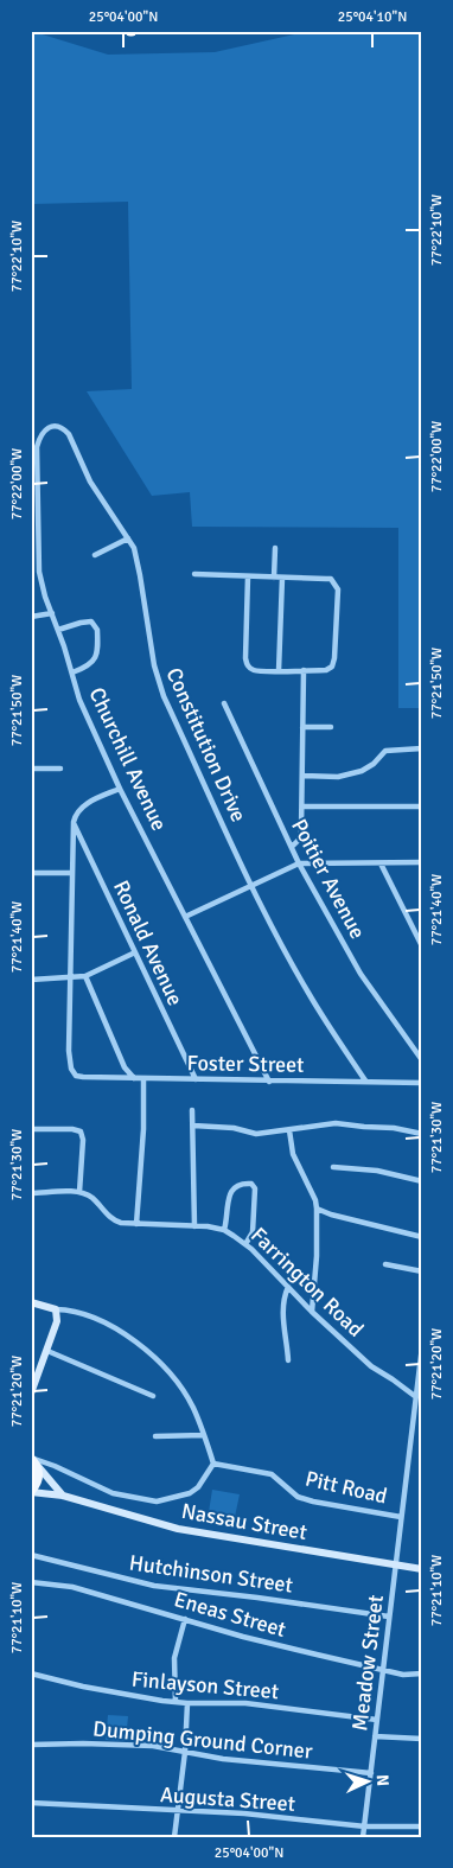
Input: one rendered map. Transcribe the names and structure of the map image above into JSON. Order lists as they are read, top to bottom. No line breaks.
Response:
{"streets":{"main road":["Nassau Street"],"street":["Constitution Drive","Churchill Avenue","Poitier Avenue","Ronald Avenue","Foster Street","Farrington Road","Pitt Road","Hutchinson Street","Eneas Street","Meadow Street","Finlayson Street","Dumping Ground Corner","Augusta Street"]},"crossings":[["Constitution Drive","Churchill Avenue"],["Constitution Drive","Foster Street"],["Churchill Avenue","Foster Street"],["Ronald Avenue","Foster Street"],["Farrington Road","Meadow Street"],["Pitt Road","Meadow Street"],["Nassau Street","Meadow Street"],["Hutchinson Street","Meadow Street"],["Eneas Street","Meadow Street"],["Meadow Street","Finlayson Street"],["Meadow Street","Dumping Ground Corner"],["Meadow Street","Augusta Street"]],"north":"right","coordinates":["25°04'00\"N","25°04'10\"N","77°22'10\"W","77°22'00\"W","77°21'50\"W","77°21'40\"W","77°21'30\"W","77°21'20\"W","77°21'10\"W"]}
